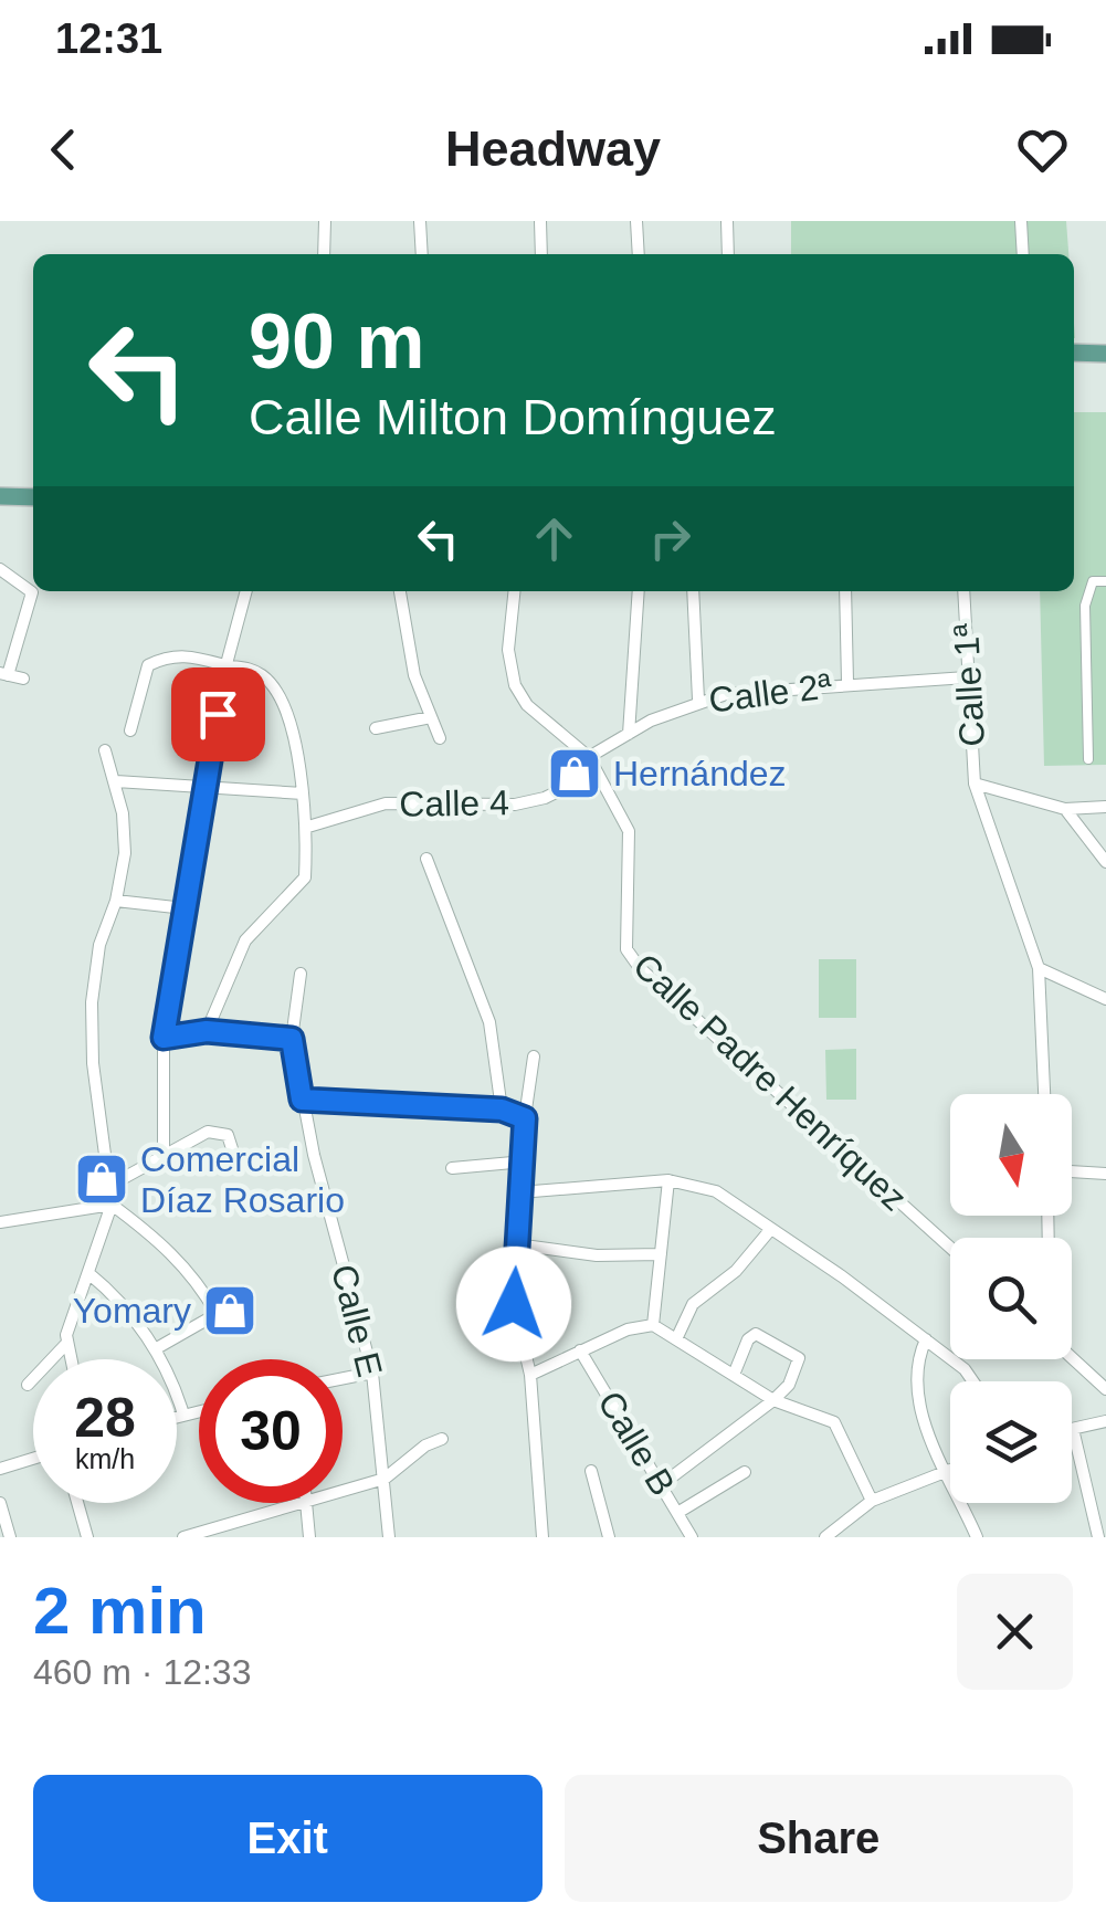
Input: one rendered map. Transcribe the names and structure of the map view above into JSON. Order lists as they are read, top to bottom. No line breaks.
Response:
{"streets":{"street":["Calle 1ª","Calle 2ª","Calle 4","Calle Padre Henríquez","Calle E","Calle B"]},"crossings":[["Calle 1ª","Calle 2ª"],["Calle 2ª","Calle Padre Henríquez"],["Calle 4","Calle Padre Henríquez"]],"places":{"shop":["Hernández","Comercial Díaz Rosario","Yomary"]},"north":"bottom","page":{"status":"12:31","header":"Headway","turn":["90 m","Calle Milton Domínguez"],"speed":"28 km/h","limit":"30","heading":["2 min","460 m · 12:33"],"buttons":["Exit","Share"]}}
